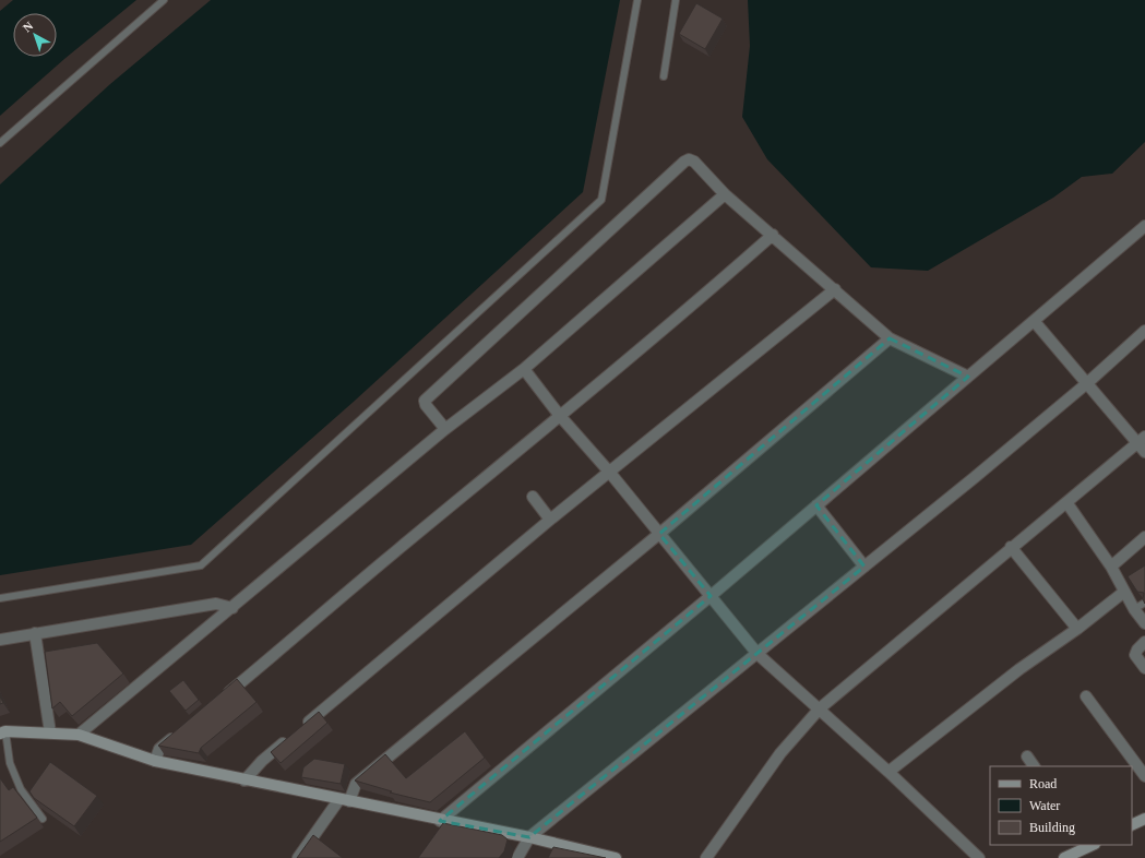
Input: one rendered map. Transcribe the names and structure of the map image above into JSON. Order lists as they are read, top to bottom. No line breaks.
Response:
{"legend":["Road","Water","Building"],"north":"top left"}
